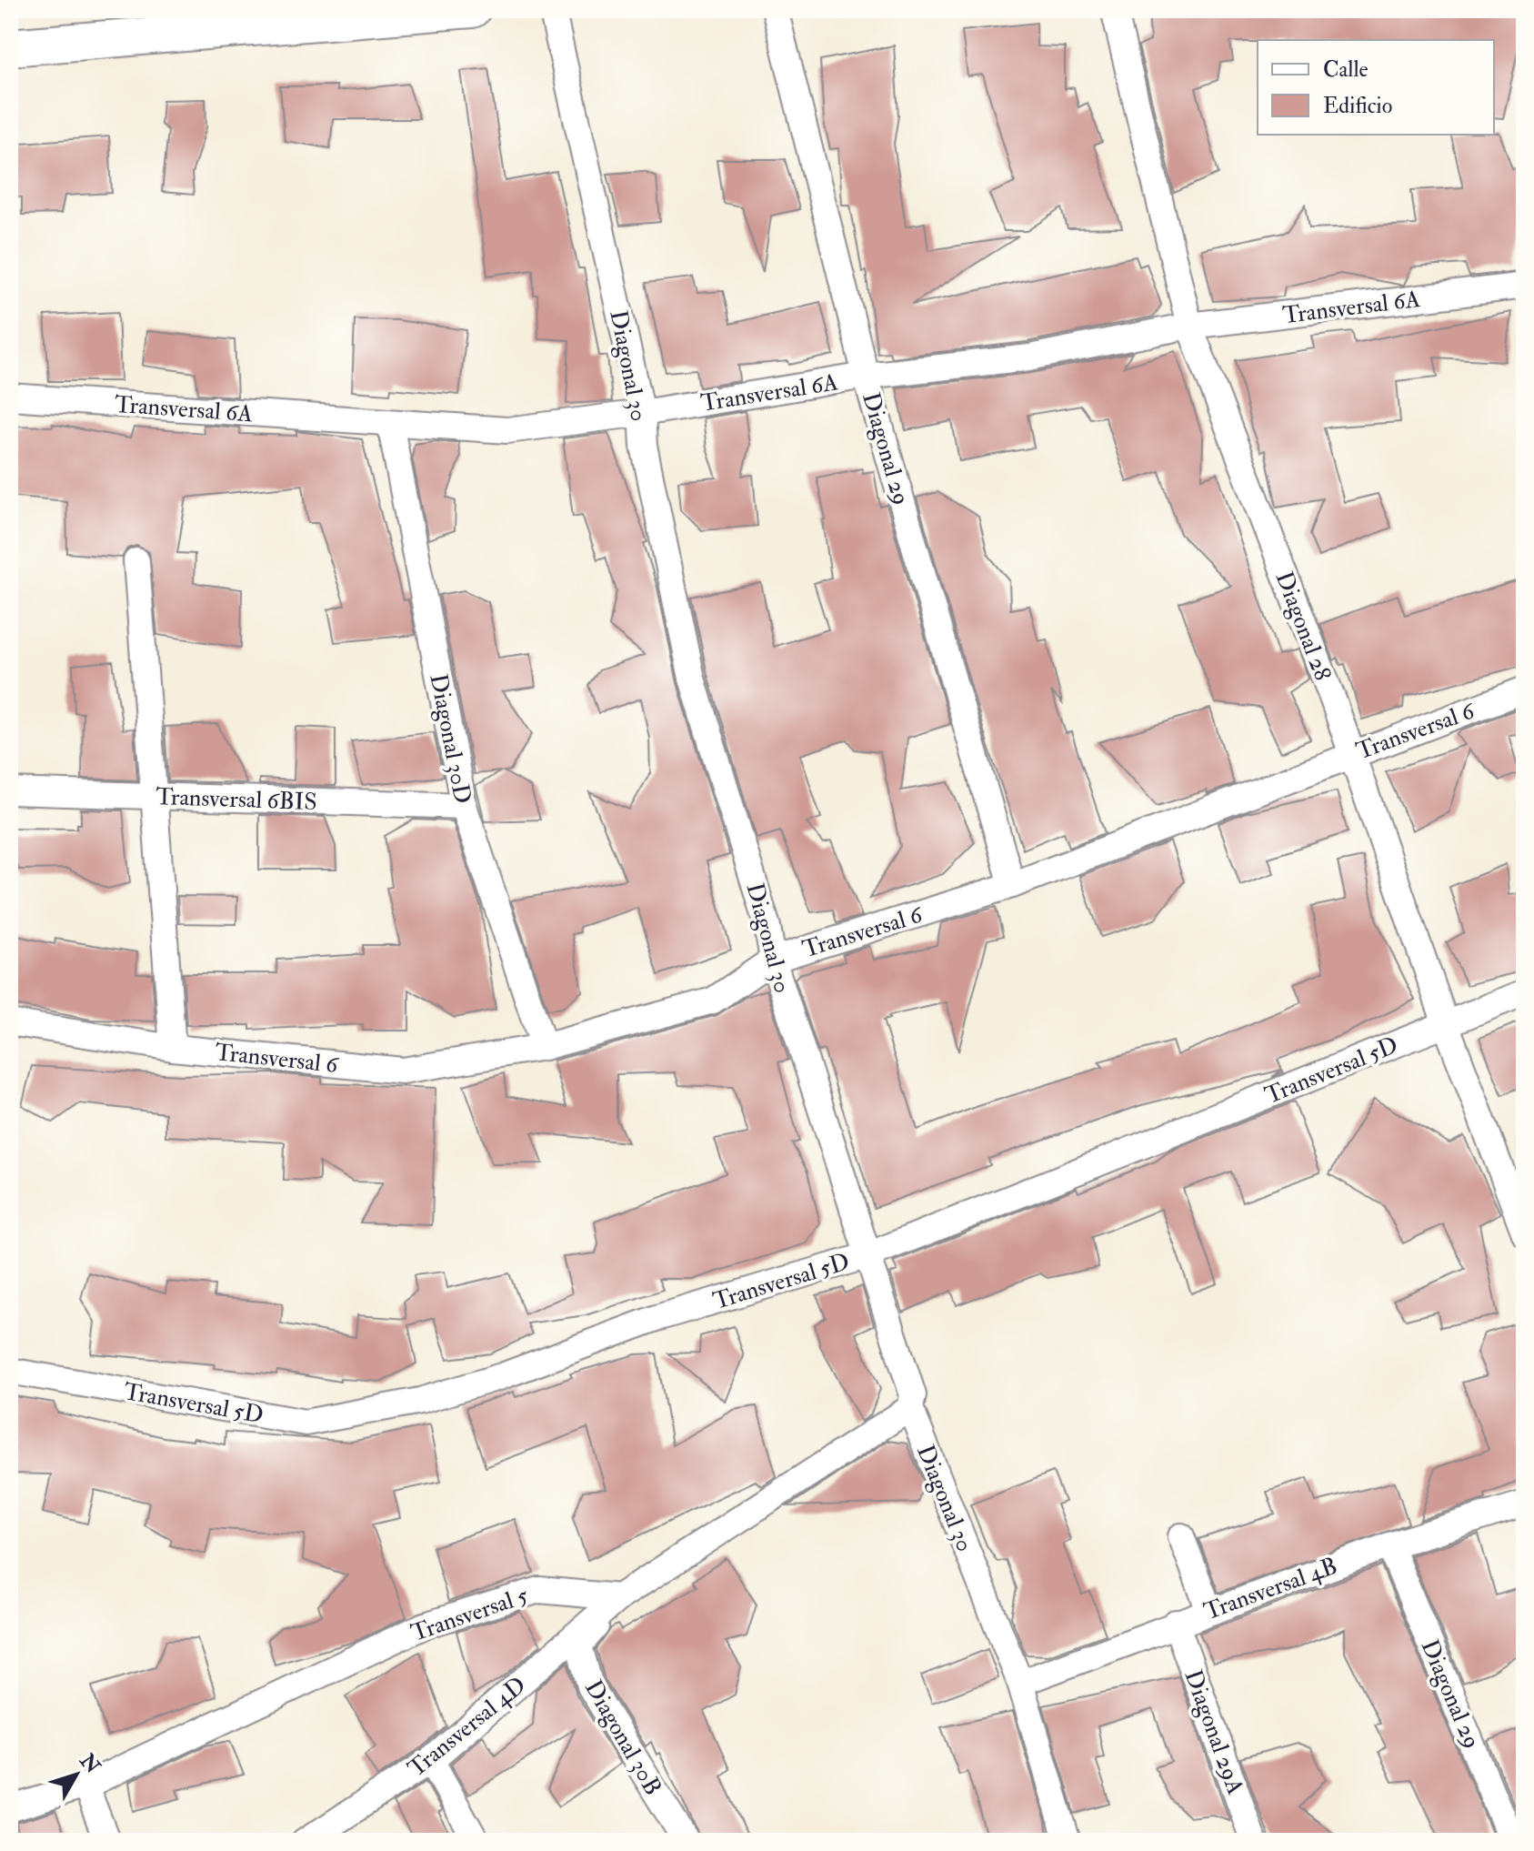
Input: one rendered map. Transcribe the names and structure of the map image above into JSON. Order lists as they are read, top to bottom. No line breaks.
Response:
{"streets":{"street":["Transversal 6A","Diagonal 30","Diagonal 29","Diagonal 28","Transversal 6","Diagonal 30D","Transversal 6BIS","Transversal 5D","Transversal 4B","Transversal 5","Transversal 4D","Diagonal 29A","Diagonal 30B"]},"crossings":[["Transversal 6A","Diagonal 30"],["Transversal 6A","Diagonal 29"],["Transversal 6A","Diagonal 28"],["Transversal 6A","Diagonal 30D"],["Diagonal 30","Transversal 6"],["Diagonal 30","Transversal 5D"],["Diagonal 30","Transversal 4B"],["Diagonal 29","Transversal 6"],["Diagonal 29","Transversal 4B"],["Diagonal 28","Transversal 6"],["Diagonal 28","Transversal 5D"],["Transversal 6","Diagonal 30D"],["Diagonal 30D","Transversal 6BIS"],["Transversal 4B","Diagonal 29A"],["Transversal 5","Transversal 4D"],["Transversal 5","Diagonal 30B"],["Transversal 4D","Diagonal 30B"]],"legend":["Calle","Edificio"],"north":"top right"}
